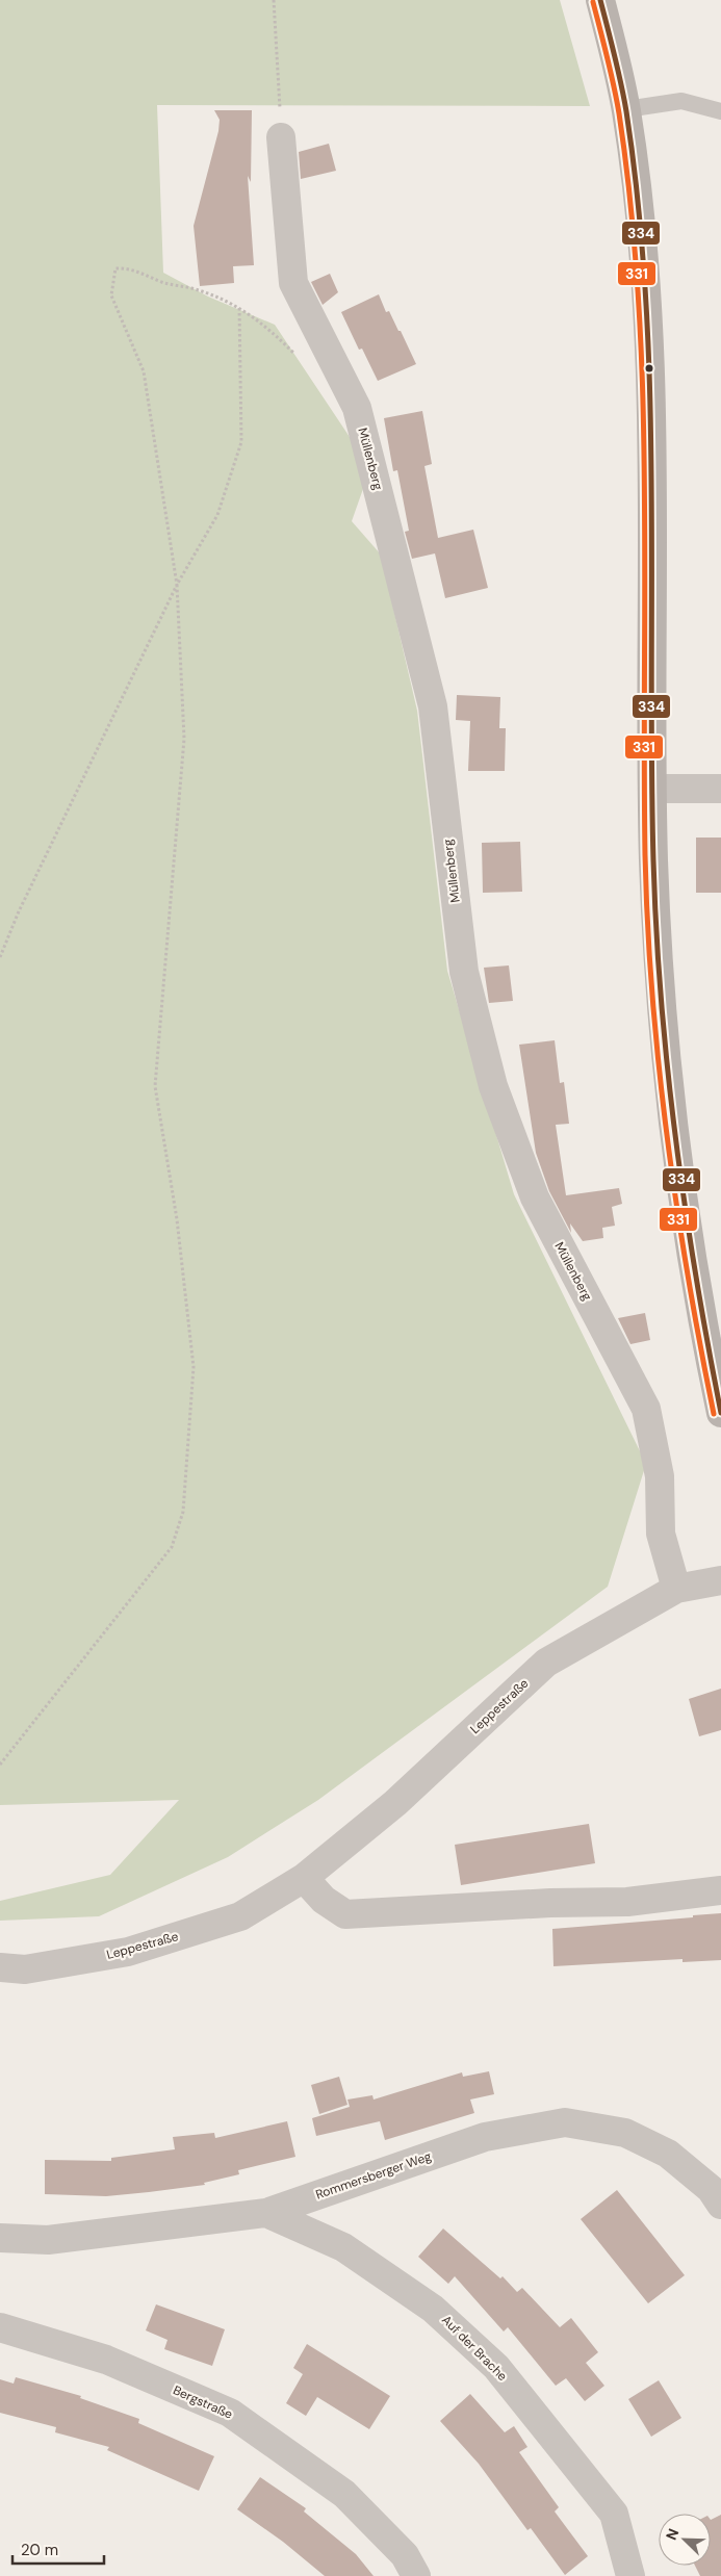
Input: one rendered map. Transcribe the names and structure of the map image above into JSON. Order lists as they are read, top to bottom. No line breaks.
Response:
{"streets":{"street":["Müllenberg","Leppestraße","Rommersberger Weg","Auf der Brache","Bergstraße"]},"crossings":[["Müllenberg","Leppestraße"],["Rommersberger Weg","Auf der Brache"]],"lines":["transit line 334","transit line 331"],"scale_bar":"20 m","north":"top left"}
